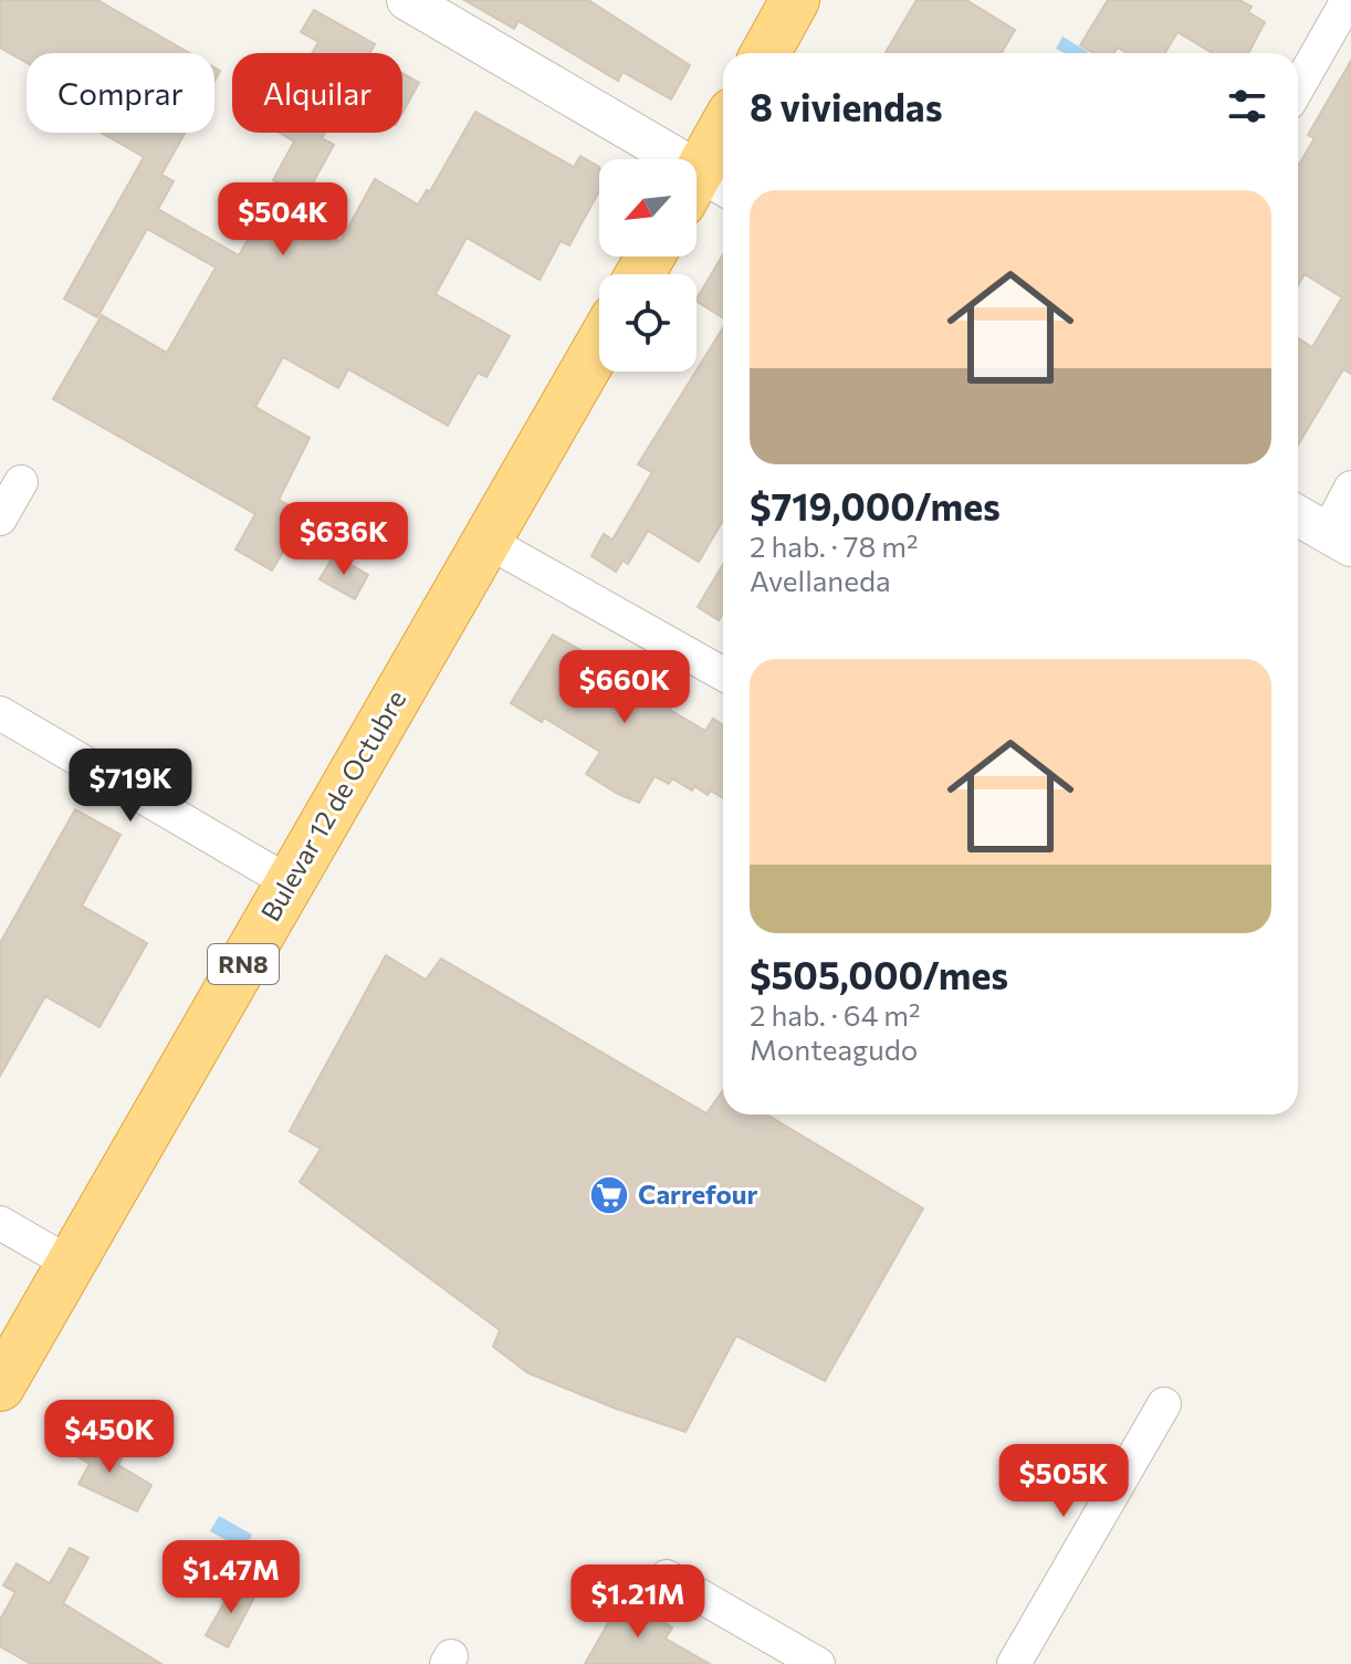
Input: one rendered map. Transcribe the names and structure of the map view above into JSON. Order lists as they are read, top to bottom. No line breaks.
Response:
{"streets":{"highway":["Bulevar 12 de Octubre","RN8"]},"places":{"supermarket":["Carrefour"]},"north":"bottom left","page":{"chip":["Comprar","Alquilar"],"heading":"8 viviendas","list":[{"name":"$719,000/mes","note":"2 hab. · 78 m² · Avellaneda"},{"name":"$505,000/mes","note":"2 hab. · 64 m² · Monteagudo"}],"price":["$504K","$636K","$660K","$719K","$450K","$505K","$1.47M","$1.21M"]}}
